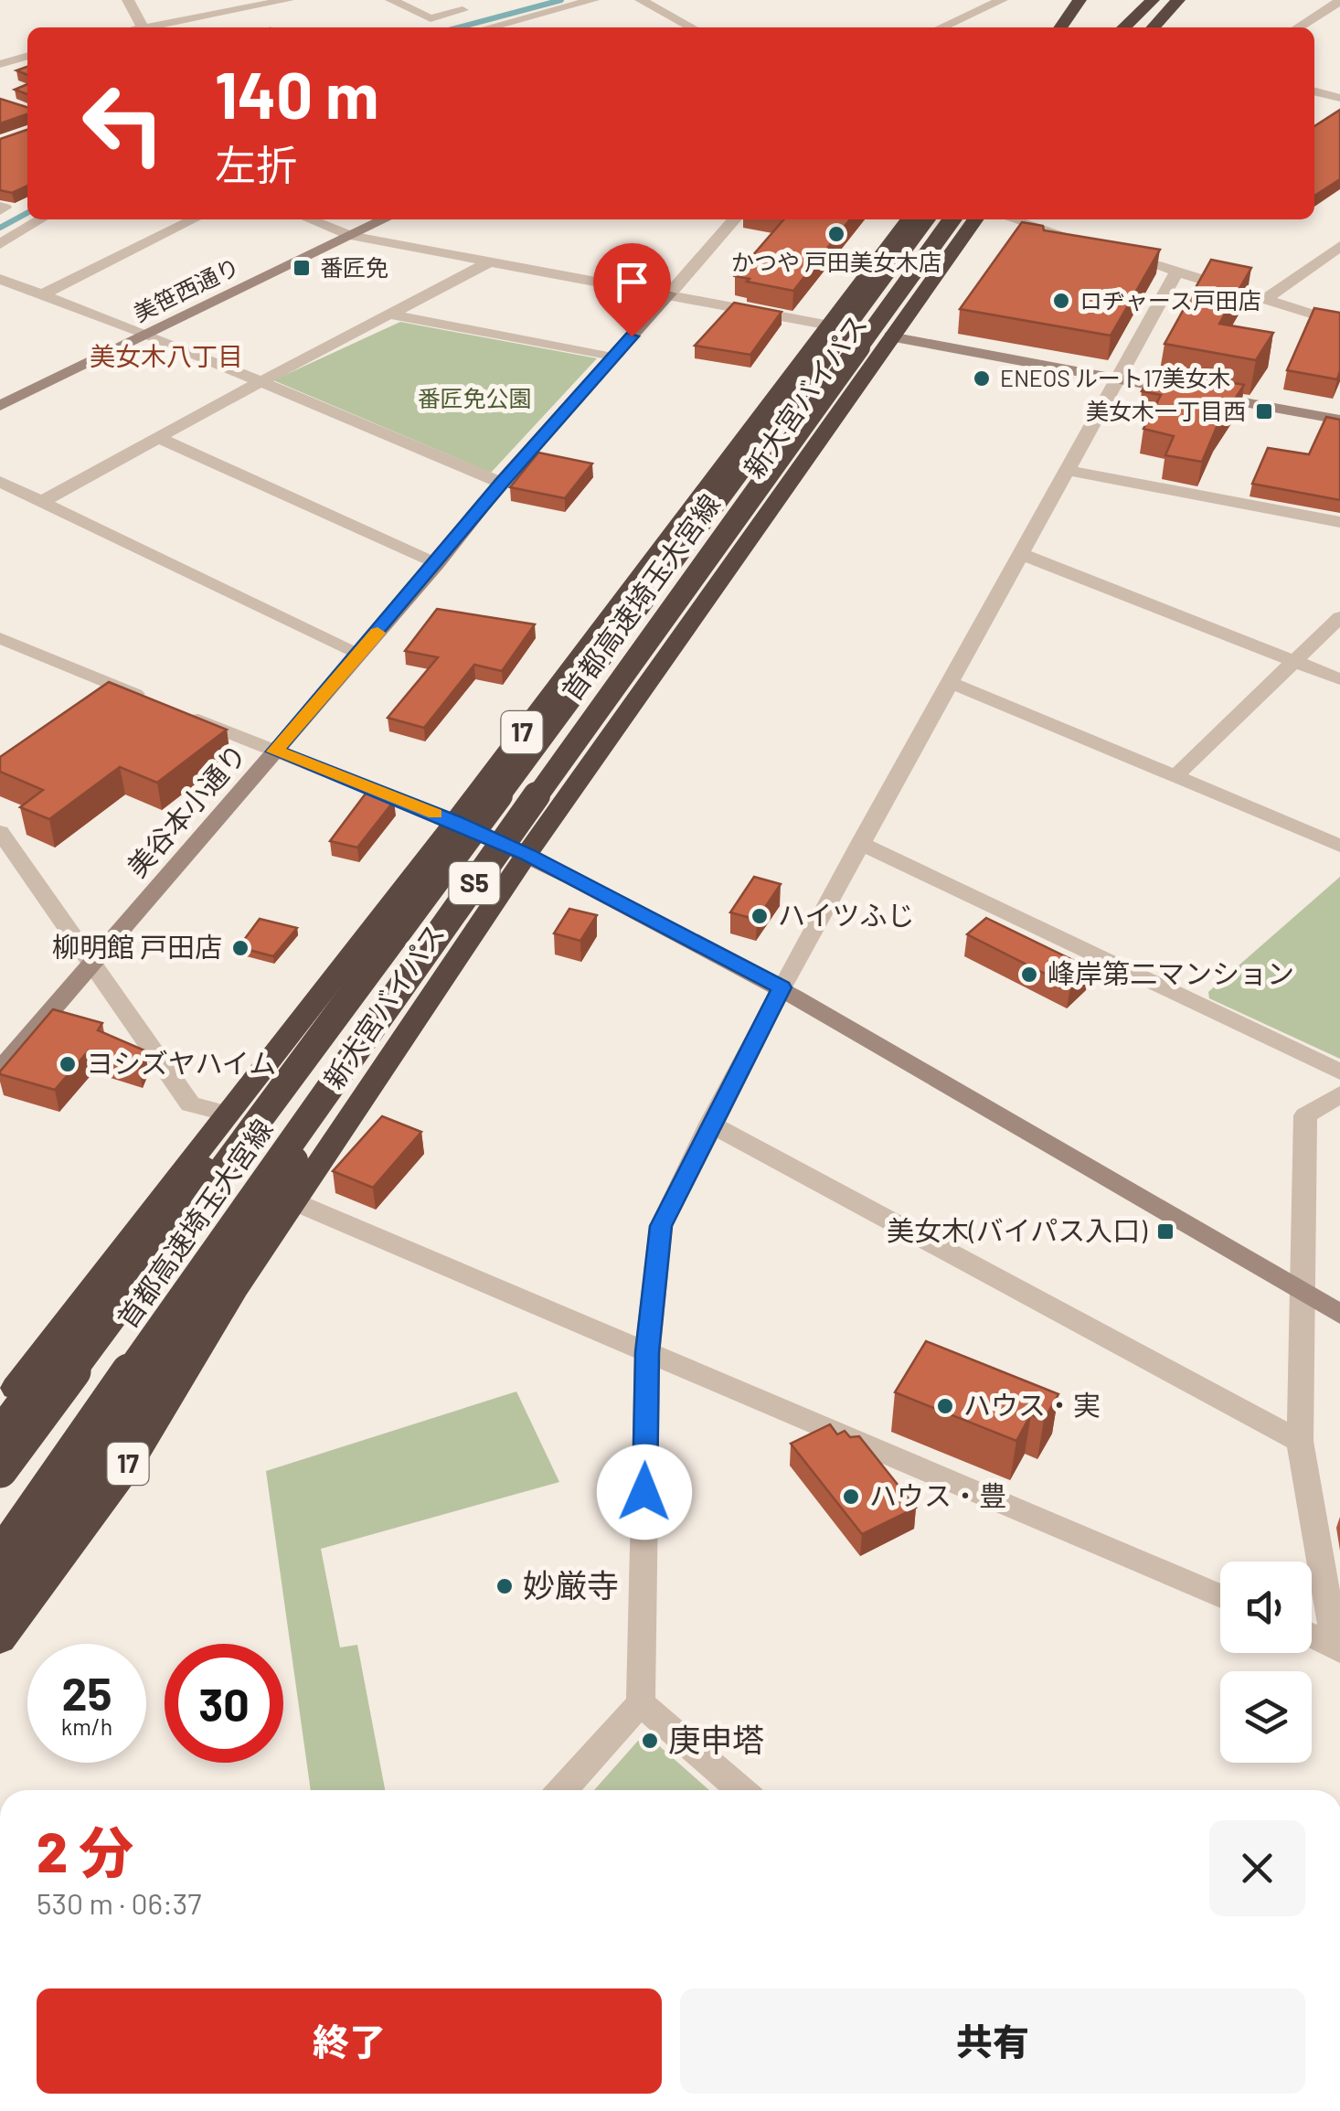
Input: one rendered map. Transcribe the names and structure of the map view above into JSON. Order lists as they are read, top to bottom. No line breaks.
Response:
{"streets":{"highway":["新大宮バイパス","首都高速埼玉大宮線","17","S5"],"street":["美笹西通り","美谷本小通り"]},"crossings":[["新大宮バイパス","首都高速埼玉大宮線"],["新大宮バイパス","17"]],"districts":["美女木八丁目"],"parks":["番匠免公園"],"places":{"other":["かつや 戸田美女木店","ロヂャース戸田店","ENEOS ルート17美女木","ハイツふじ","柳明館 戸田店","峰岸第二マンション","ヨシズヤハイム","ハウス・実","ハウス・豊","妙厳寺","庚申塔"],"transit":["番匠免","美女木一丁目西","美女木(バイパス入口)"]},"page":{"turn":["140 m","左折"],"speed":"25 km/h","limit":"30","heading":["2 分","530 m · 06:37"],"buttons":["終了","共有"]}}
